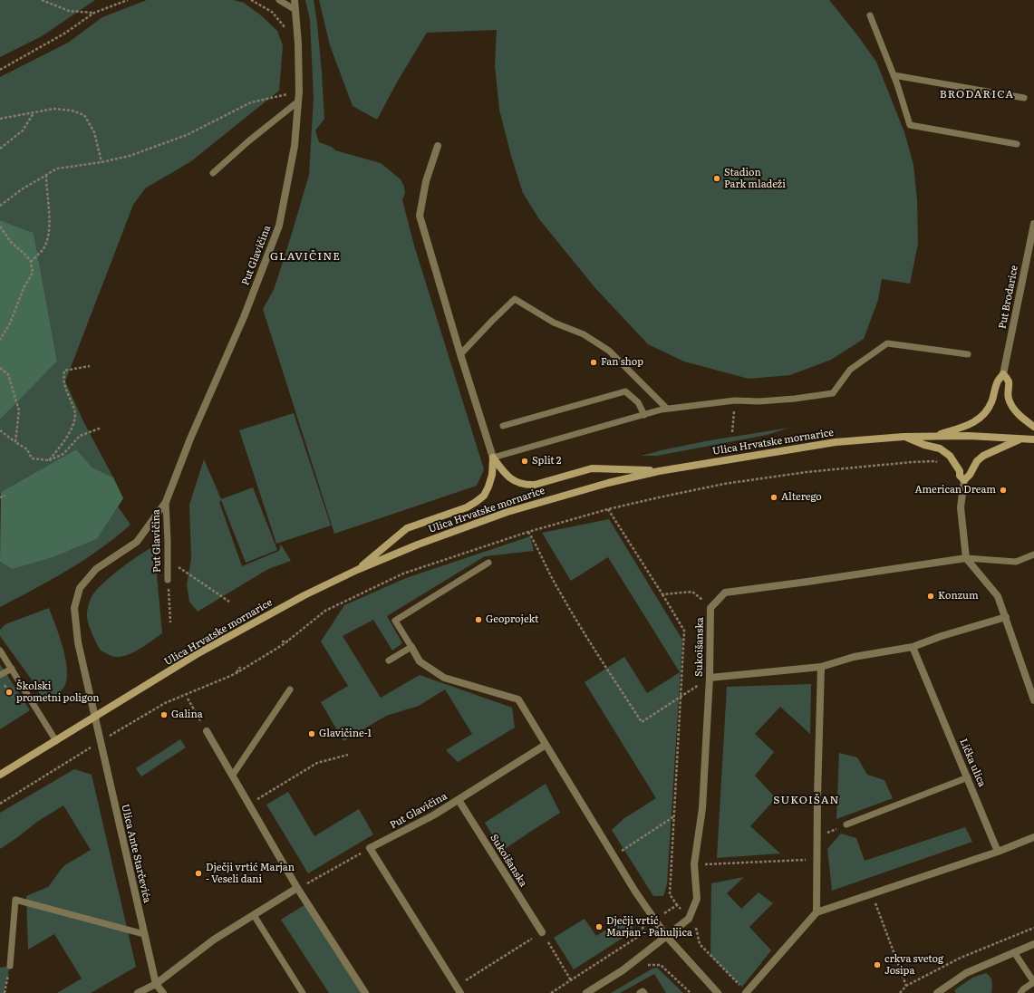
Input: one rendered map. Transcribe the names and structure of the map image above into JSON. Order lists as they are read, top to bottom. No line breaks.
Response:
{"streets":{"main road":["Ulica Hrvatske mornarice"],"street":["Put Glavičina","Put Brodarice","Sukoišanska","Lička ulica","Ulica Ante Starčevića"]},"crossings":[["Put Glavičina","Ulica Hrvatske mornarice"],["Put Glavičina","Sukoišanska"],["Put Glavičina","Ulica Ante Starčevića"],["Ulica Hrvatske mornarice","Ulica Ante Starčevića"]],"districts":["BRODARICA","GLAVIČINE","SUKOIŠAN"],"places":["Stadion Park mladeži","Fan shop","Split 2","American Dream","Alterego","Konzum","Geoprojekt","Školski prometni poligon","Galina","Glavičine-1","Dječji vrtić Marjan - Veseli dani","Dječji vrtić Marjan - Pahuljica","crkva svetog Josipa"]}
